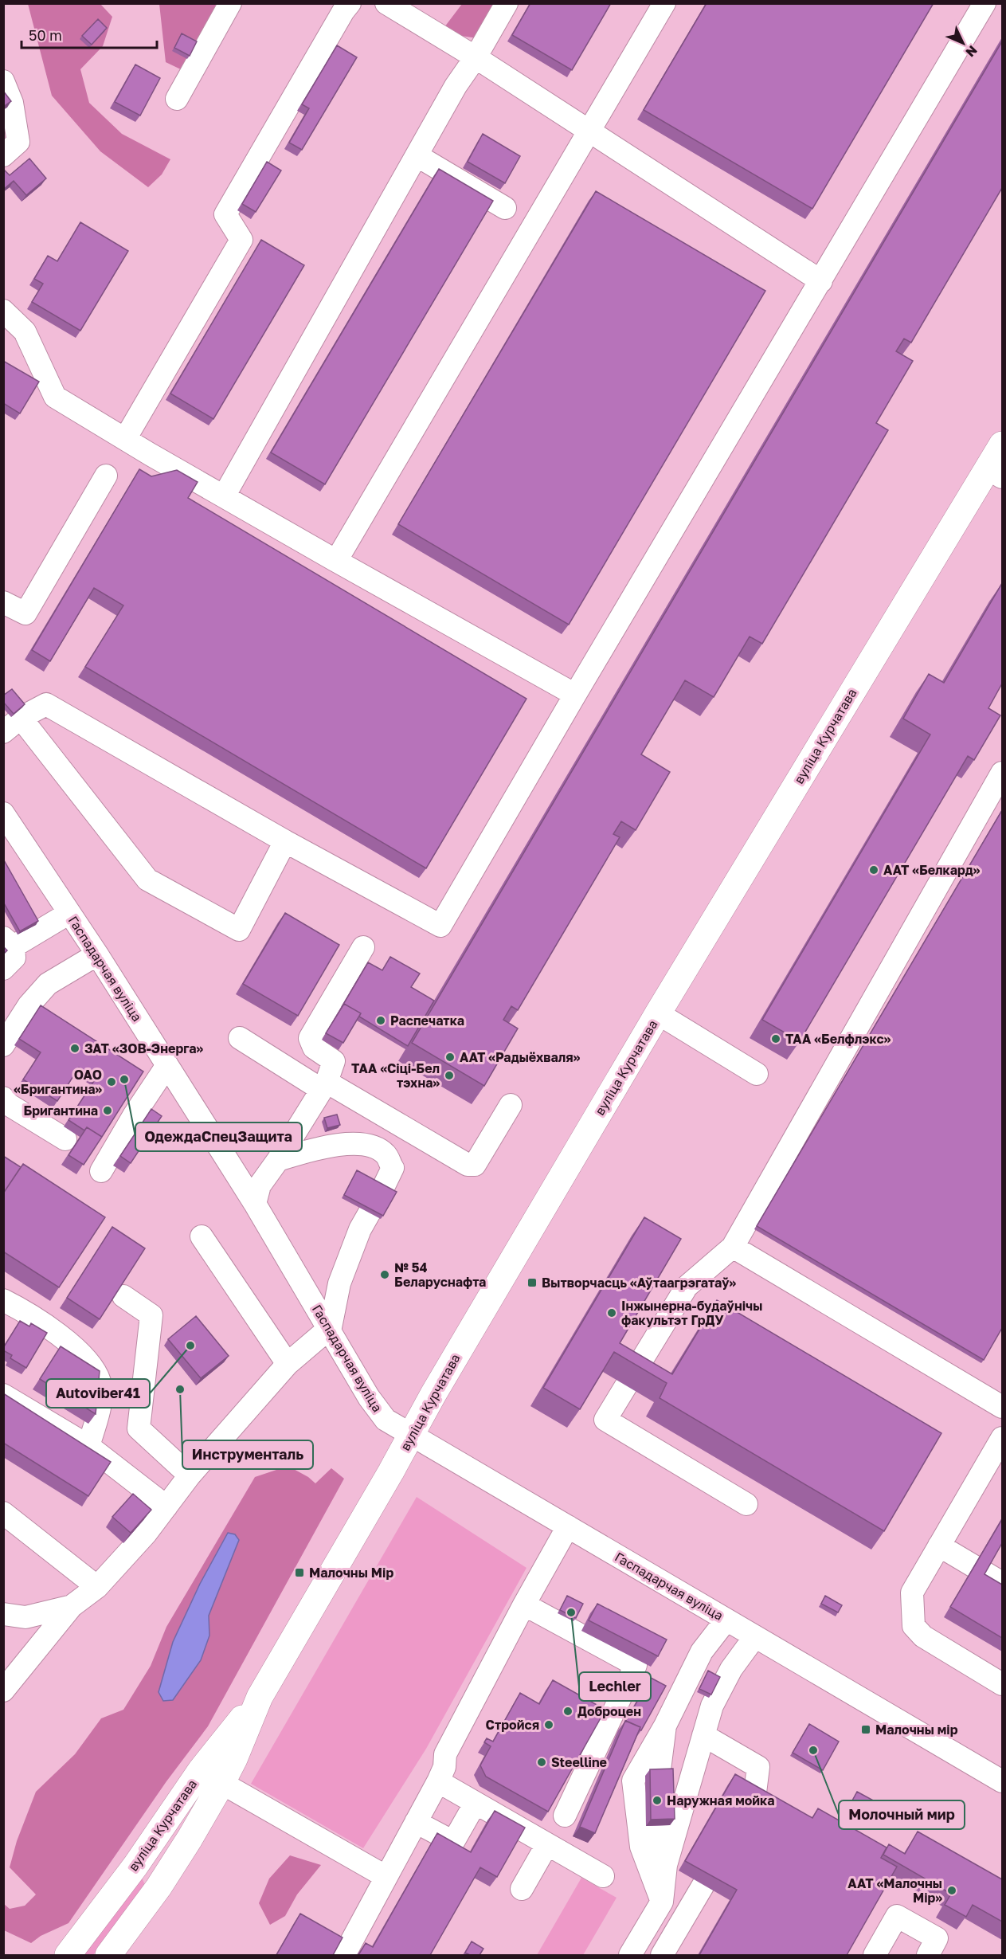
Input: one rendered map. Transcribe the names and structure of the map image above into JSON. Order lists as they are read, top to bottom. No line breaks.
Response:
{"streets":{"main road":["вуліца Курчатава"],"street":["Гаспадарчая вуліца"]},"crossings":[["вуліца Курчатава","Гаспадарчая вуліца"]],"places":{"other":["ААТ «Белкард»","Распечатка","ТАА «Белфлэкс»","ЗАТ «ЗОВ-Энерга»","ААТ «Радыёхваля»","ТАА «Сіці-Бел тэхна»","ОдеждаСпецЗащита","ОАО «Бригантина»","Бригантина","№ 54 Беларуснафта","Інжынерна-будаўнічы факультэт ГрДУ","Autoviber41","Инструменталь","Lechler","Доброцен","Стройся","Молочный мир","Steelline","Наружная мойка","ААТ «Малочны Мір»"],"transit":["Вытворчасць «Аўтаагрэгатаў»","Малочны Мір","Малочны мір"]},"scale_bar":"50 m","north":"bottom right"}
